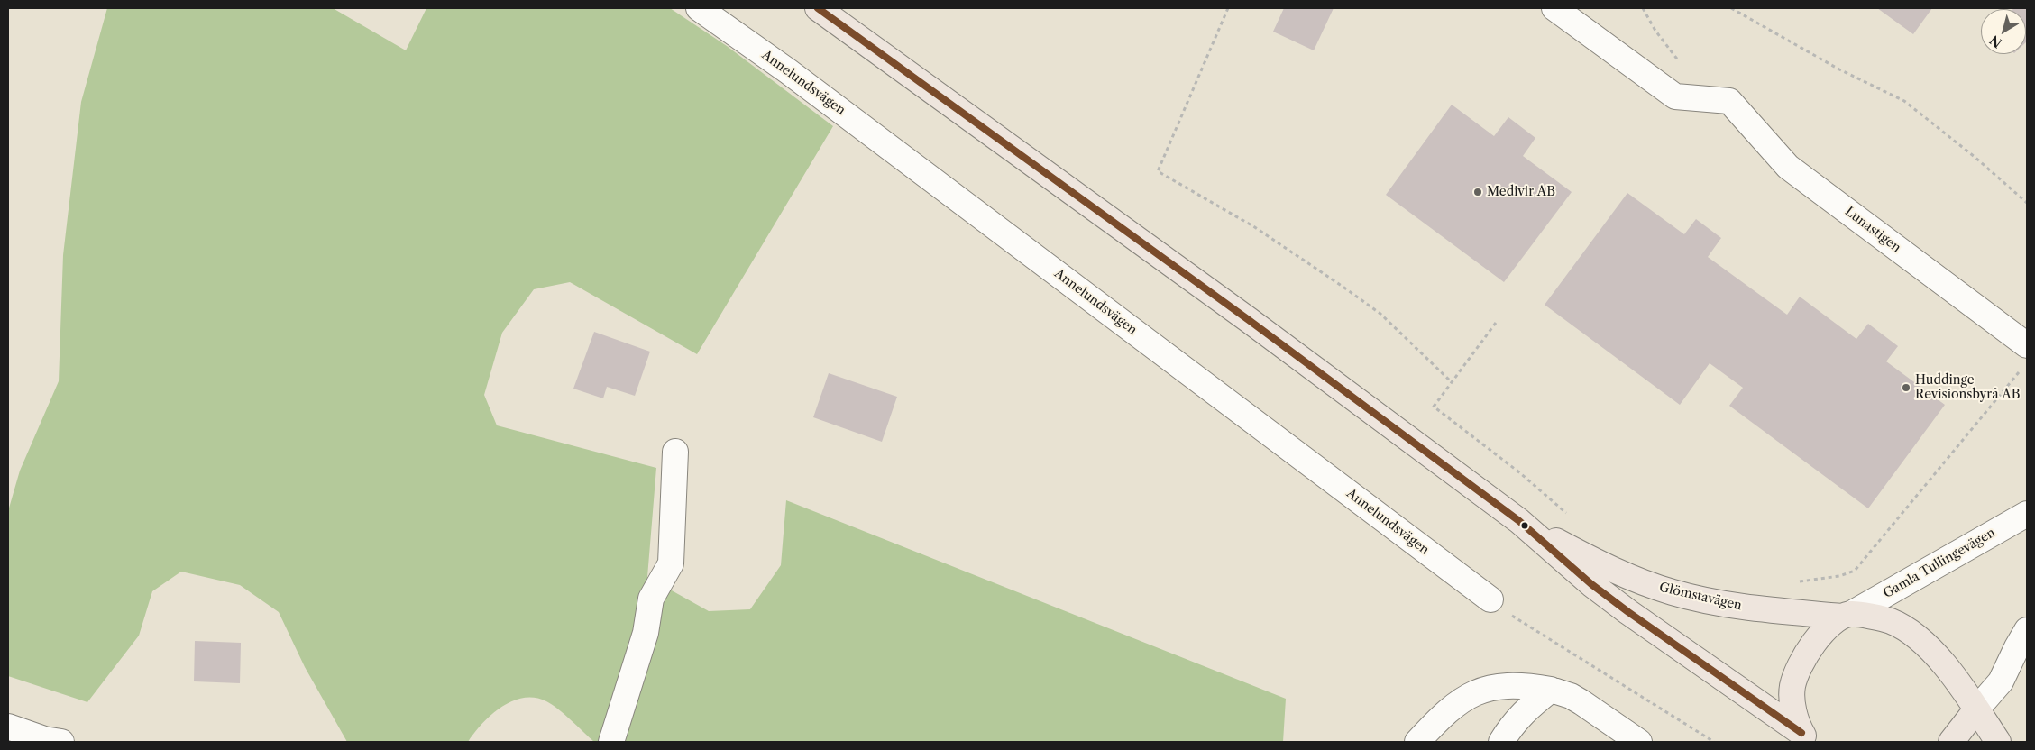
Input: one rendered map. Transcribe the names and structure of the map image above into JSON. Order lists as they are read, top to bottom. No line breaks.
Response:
{"streets":{"main road":["Glömstavägen"],"street":["Annelundsvägen","Lunastigen","Gamla Tullingevägen"]},"crossings":[["Gamla Tullingevägen","Glömstavägen"]],"places":["Medivir AB","Huddinge Revisionsbyrå AB"],"north":"bottom left"}
